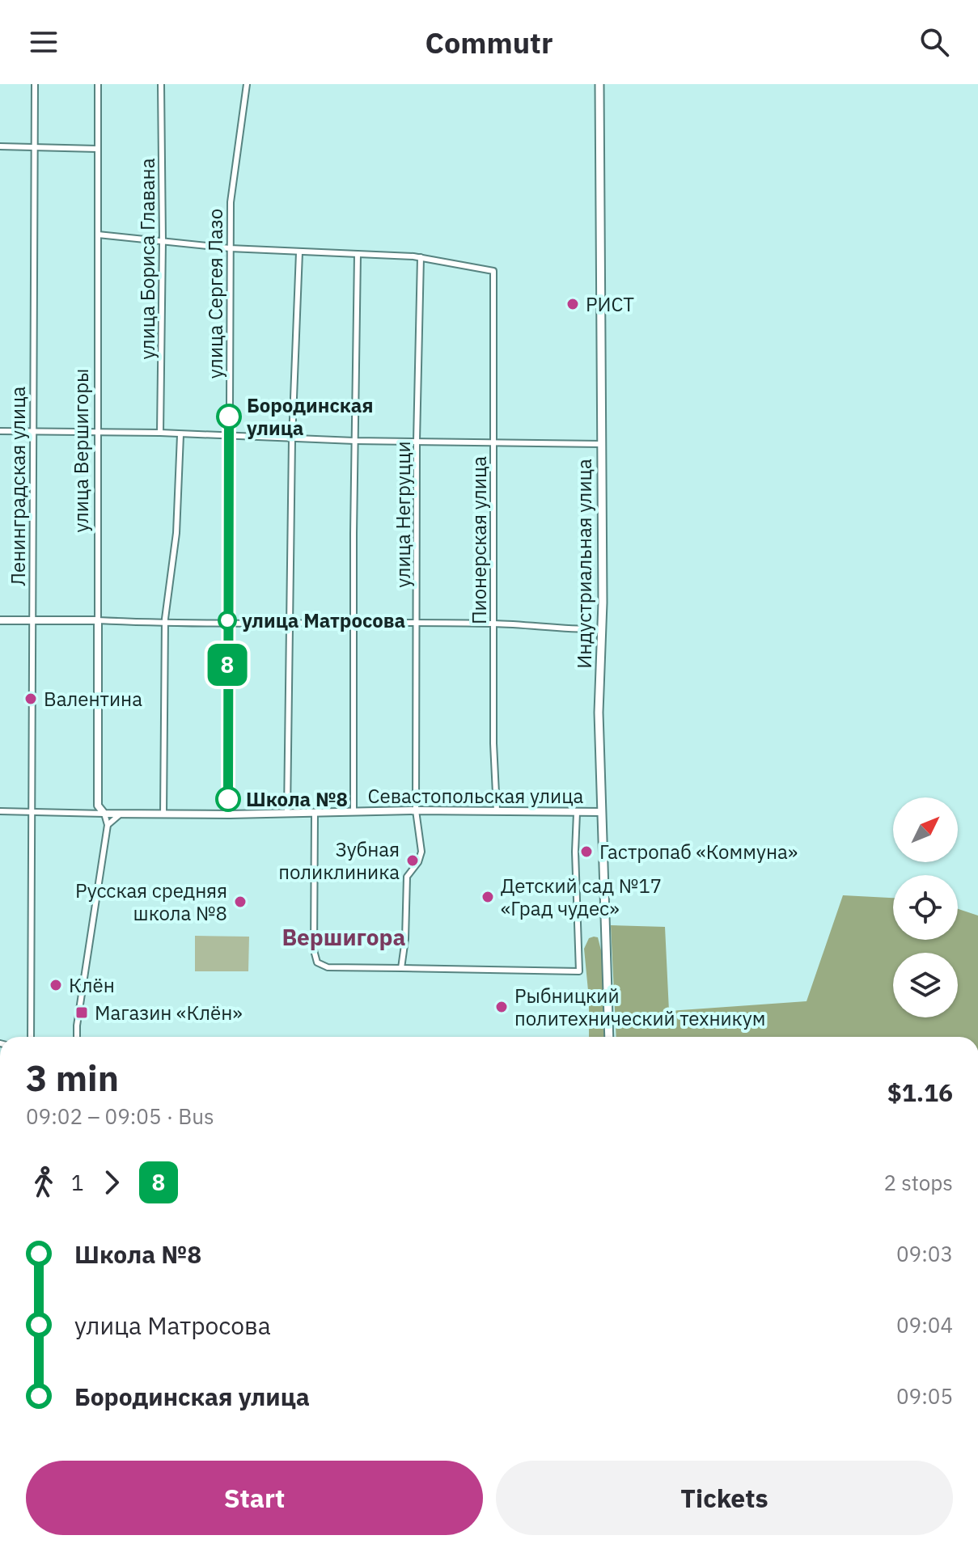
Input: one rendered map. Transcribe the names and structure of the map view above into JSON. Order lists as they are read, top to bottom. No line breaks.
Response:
{"streets":{"main road":["Индустриальная улица"],"street":["улица Бориса Главана","улица Сергея Лазо","улица Вершигоры","Ленинградская улица","улица Негруцци","Пионерская улица","Севастопольская улица"]},"crossings":[["улица Сергея Лазо","Севастопольская улица"],["улица Вершигоры","Севастопольская улица"],["Ленинградская улица","Севастопольская улица"],["улица Негруцци","Пионерская улица"],["улица Негруцци","Севастопольская улица"],["Пионерская улица","Севастопольская улица"],["Индустриальная улица","Севастопольская улица"]],"districts":["Вершигора"],"places":{"other":["РИСТ","Бородинская улица","улица Матросова","Валентина","Школа №8","Гастропаб «Коммуна»","Зубная поликлиника","Детский сад №17 «Град чудес»","Русская средняя школа №8","Клён","Рыбницкий политехнический техникум"],"transit":["Магазин «Клён»"]},"lines":["bus line 8"],"north":"top right","page":{"header":"Commutr","on_map":"8","heading":["3 min","09:02 – 09:05 · Bus","$1.16"],"legs":["1","8","2 stops"],"list":[{"name":"Школа №8","value":"09:03"},{"name":"улица Матросова","value":"09:04"},{"name":"Бородинская улица","value":"09:05"}],"buttons":["Start","Tickets"]}}
